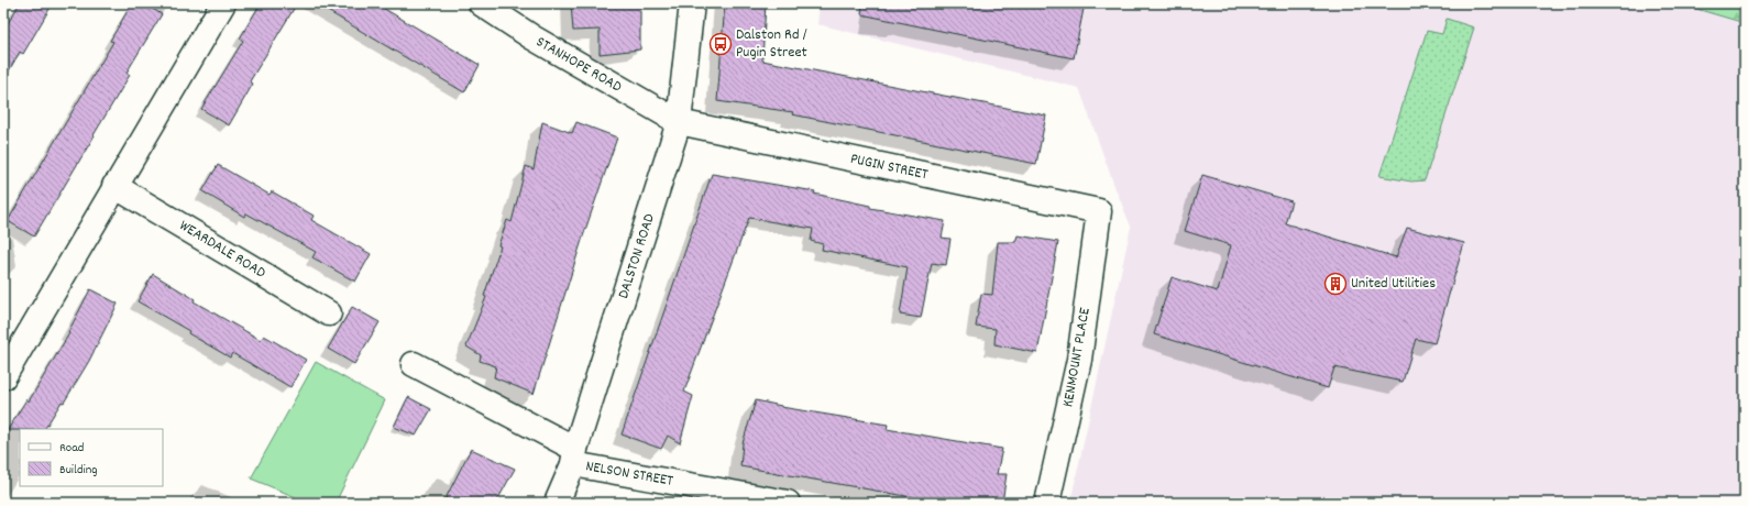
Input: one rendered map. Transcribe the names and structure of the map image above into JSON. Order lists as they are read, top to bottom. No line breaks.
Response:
{"streets":{"street":["STANHOPE ROAD","PUGIN STREET","WEARDALE ROAD","DALSTON ROAD","KENMOUNT PLACE","NELSON STREET"]},"crossings":[["STANHOPE ROAD","PUGIN STREET"],["STANHOPE ROAD","DALSTON ROAD"],["PUGIN STREET","DALSTON ROAD"],["PUGIN STREET","KENMOUNT PLACE"],["DALSTON ROAD","NELSON STREET"]],"places":{"bus stop":["Dalston Rd / Pugin Street"],"building":["United Utilities"]},"legend":["Road","Building"]}
